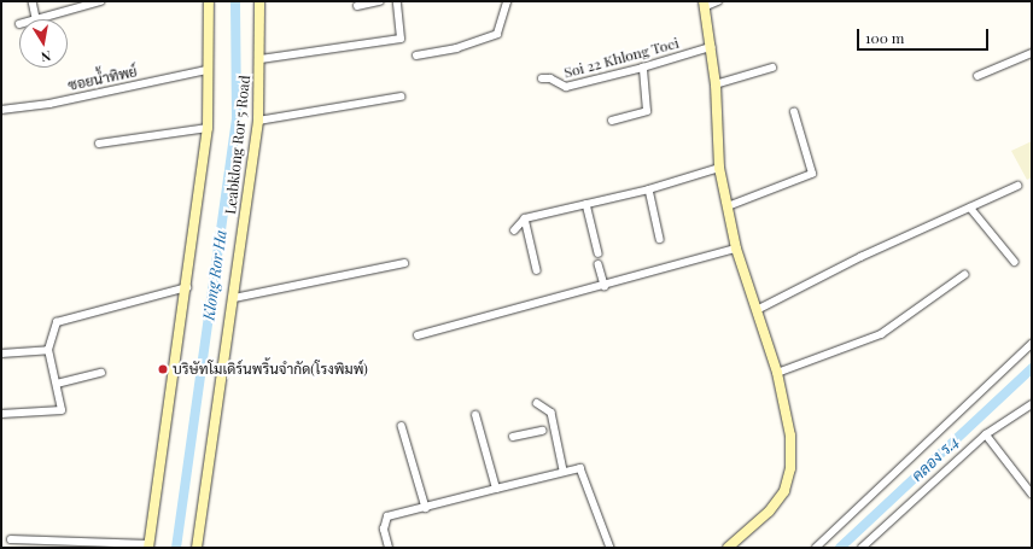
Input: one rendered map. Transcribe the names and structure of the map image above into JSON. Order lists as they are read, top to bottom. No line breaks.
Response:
{"streets":{"street":["Soi 22 Khlong Toei","ซอยน้ำทิพย์","Leabklong Ror 5 Road"]},"water":["Klong Ror Ha","คลอง ร.4"],"places":["บริษัทโมเดิร์นพริ้นจำกัด(โรงพิมพ์)"],"scale_bar":"100 m","north":"bottom"}
